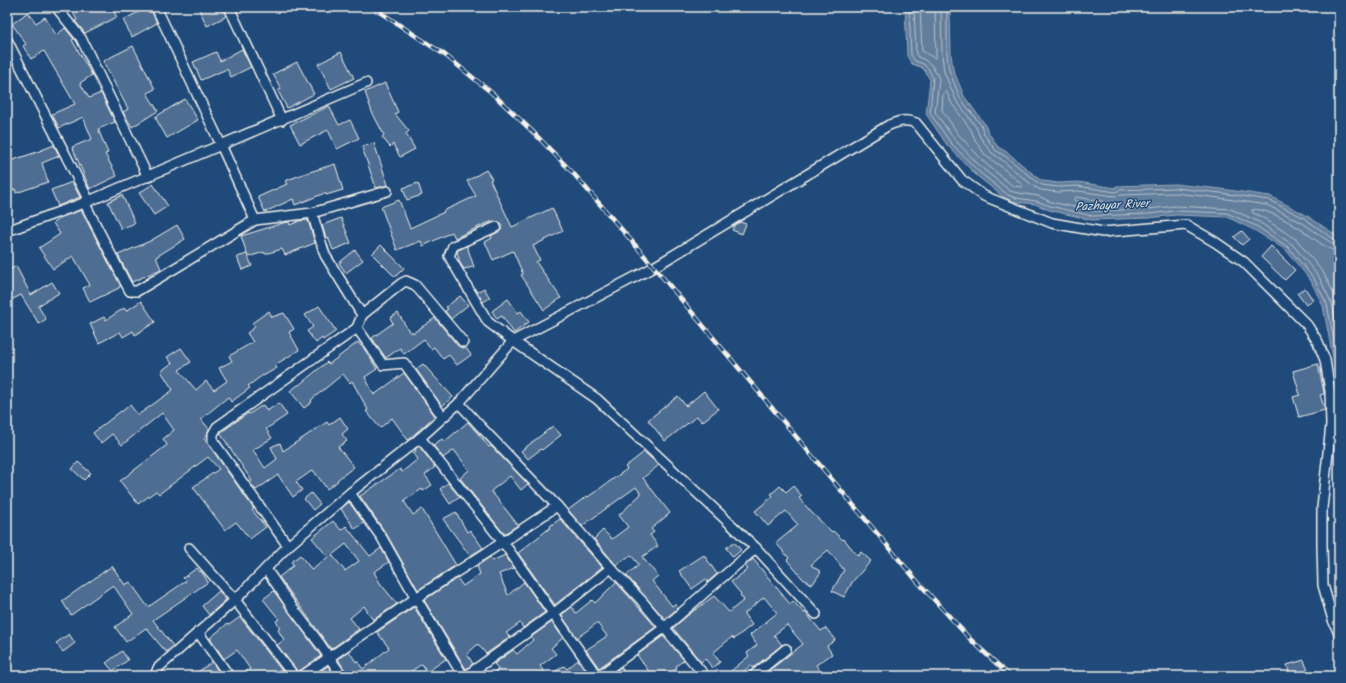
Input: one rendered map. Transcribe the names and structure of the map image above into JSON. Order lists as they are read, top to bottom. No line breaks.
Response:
{"water":["Pazhayar River"]}
